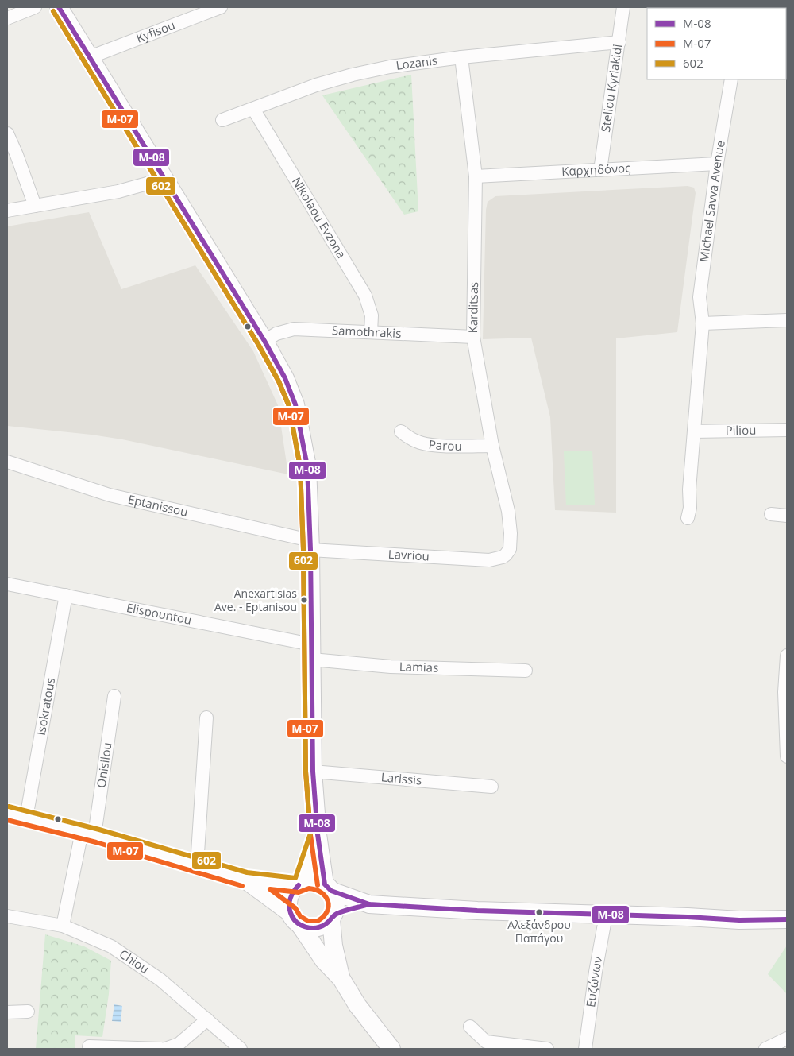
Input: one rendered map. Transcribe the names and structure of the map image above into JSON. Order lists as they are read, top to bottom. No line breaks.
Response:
{"streets":{"street":["Kyfisou","Lozanis","Steliou Kyriakidi","Καρχηδόνος","Michael Savva Avenue","Nikolaou Evzona","Karditsas","Samothrakis","Piliou","Parou","Eptanissou","Lavriou","Elispountou","Lamias","Isokratous","Onisilou","Larissis","Chiou","Ευζώνων"]},"crossings":[["Lozanis","Steliou Kyriakidi"],["Lozanis","Nikolaou Evzona"],["Lozanis","Karditsas"],["Steliou Kyriakidi","Καρχηδόνος"],["Καρχηδόνος","Michael Savva Avenue"],["Καρχηδόνος","Karditsas"],["Michael Savva Avenue","Piliou"],["Nikolaou Evzona","Samothrakis"],["Karditsas","Samothrakis"],["Karditsas","Parou"],["Karditsas","Lavriou"],["Eptanissou","Lavriou"],["Elispountou","Lamias"],["Elispountou","Isokratous"],["Onisilou","Chiou"]],"places":["Anexartisias Ave. - Eptanisou","Αλεξάνδρου Παπάγου"],"lines":["transit line M-08","transit line M-07","transit line 602"],"legend":["M-08","M-07","602"]}
